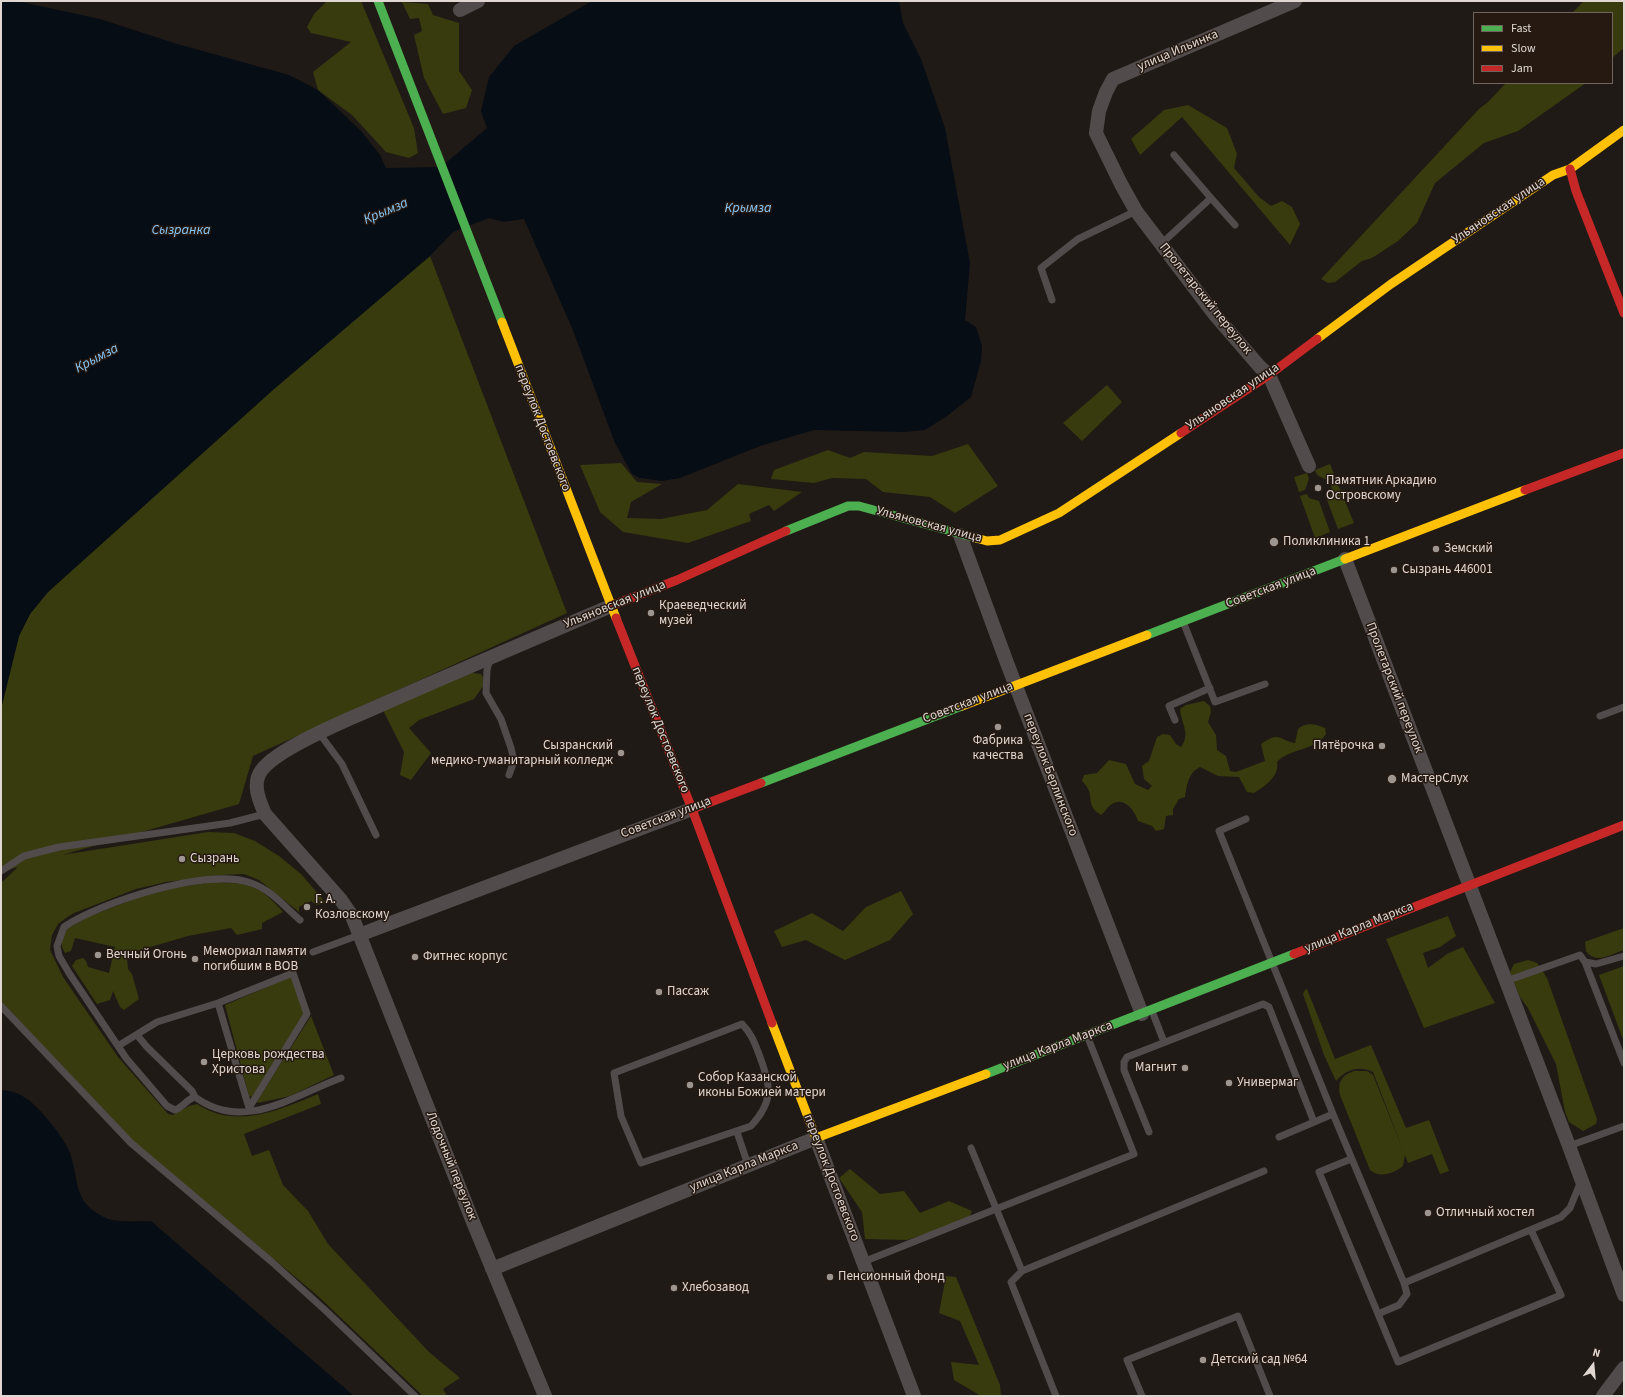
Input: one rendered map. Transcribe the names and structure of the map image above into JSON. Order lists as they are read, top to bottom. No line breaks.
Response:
{"streets":{"main road":["Ульяновская улица","переулок Достоевского","Советская улица","улица Карла Маркса"],"street":["улица Ильинка","Пролетарский переулок","переулок Берлинского","Лодочный переулок"]},"crossings":[["улица Ильинка","Пролетарский переулок"],["Ульяновская улица","Пролетарский переулок"],["Ульяновская улица","переулок Достоевского"],["Ульяновская улица","переулок Берлинского"],["Ульяновская улица","Лодочный переулок"],["Пролетарский переулок","Советская улица"],["Пролетарский переулок","улица Карла Маркса"],["переулок Достоевского","Советская улица"],["переулок Достоевского","улица Карла Маркса"],["Советская улица","переулок Берлинского"],["Советская улица","Лодочный переулок"],["переулок Берлинского","улица Карла Маркса"],["улица Карла Маркса","Лодочный переулок"]],"water":["Крымза","Сызранка"],"places":["Памятник Аркадию Островскому","Поликлиника 1","Земский","Сызрань 446001","Краеведческий музей","Фабрика качества","Пятёрочка","Сызранский медико-гуманитарный колледж","МастерСлух","Сызрань","Г. А. Козловскому","Вечный Огонь","Фитнес корпус","Мемориал памяти погибшим в ВОВ","Пассаж","Церковь рождества Христова","Магнит","Универмаг","Собор Казанской иконы Божией матери","Отличный хостел","Пенсионный фонд","Хлебозавод","Детский сад №64"],"legend":["Fast","Slow","Jam"],"north":"top"}
